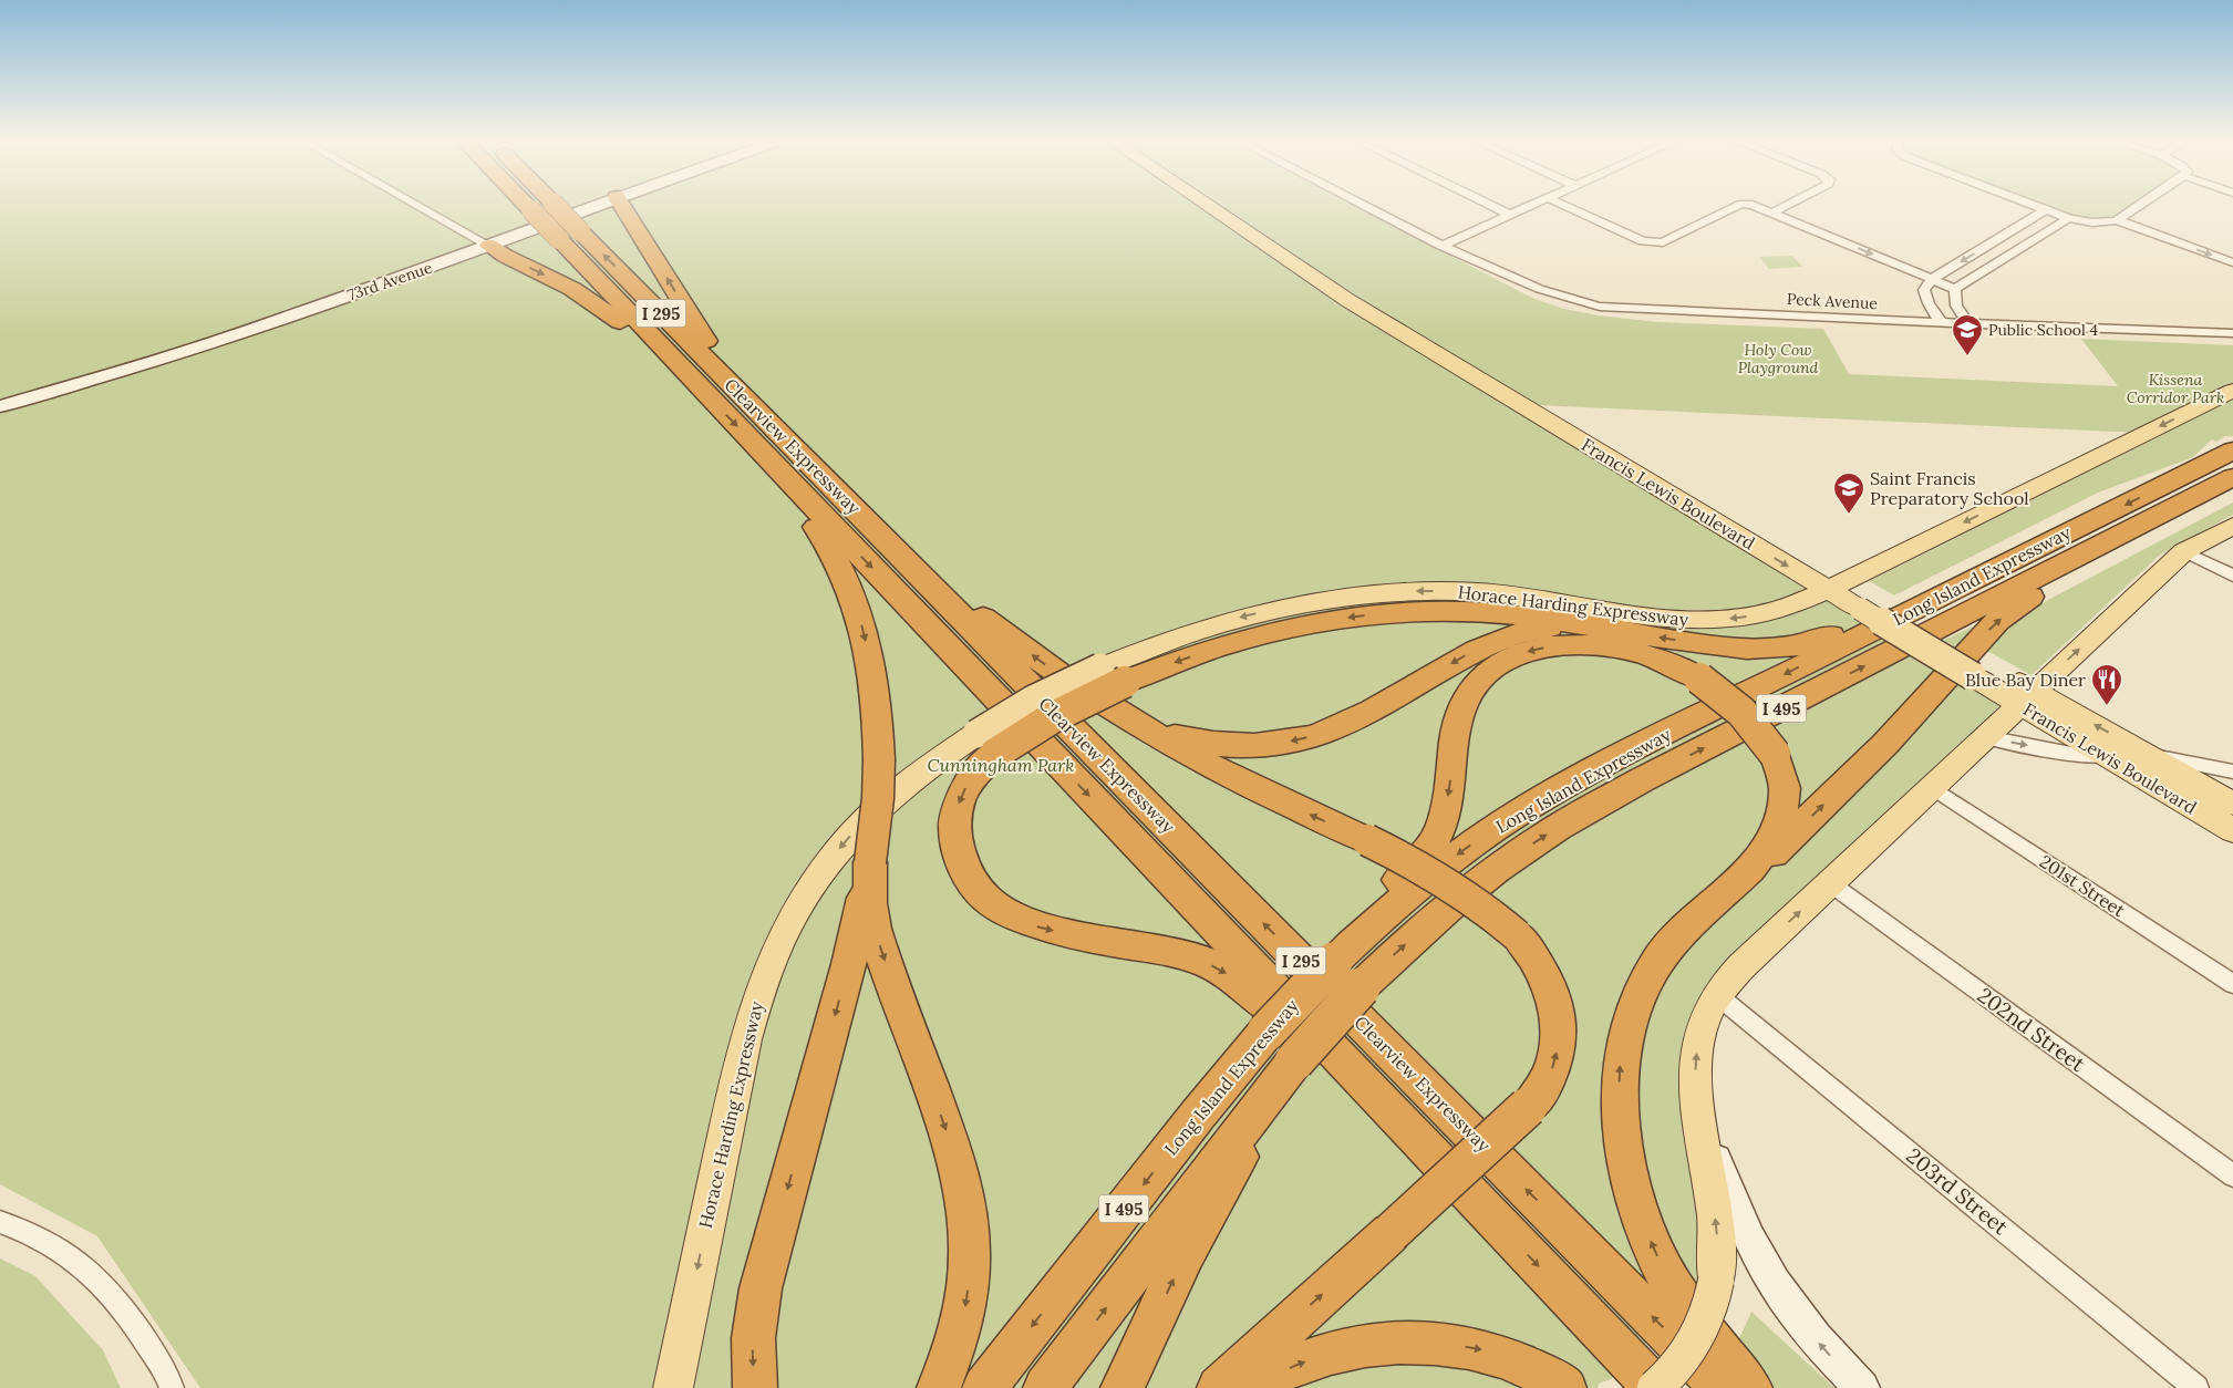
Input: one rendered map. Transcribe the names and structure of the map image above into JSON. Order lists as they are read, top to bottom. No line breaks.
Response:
{"streets":{"highway":["I 295","Clearview Expressway","Long Island Expressway","I 495"],"main road":["Francis Lewis Boulevard","Horace Harding Expressway"],"street":["73rd Avenue","Peck Avenue","201st Street","202nd Street","203rd Street"]},"crossings":[["Francis Lewis Boulevard","Horace Harding Expressway"]],"one_way":["Horace Harding Expressway"],"parks":["Holy Cow Playground","Kissena Corridor Park","Cunningham Park"],"places":{"school or university":["Public School 4","Saint Francis Preparatory School"],"restaurant":["Blue Bay Diner"]}}
